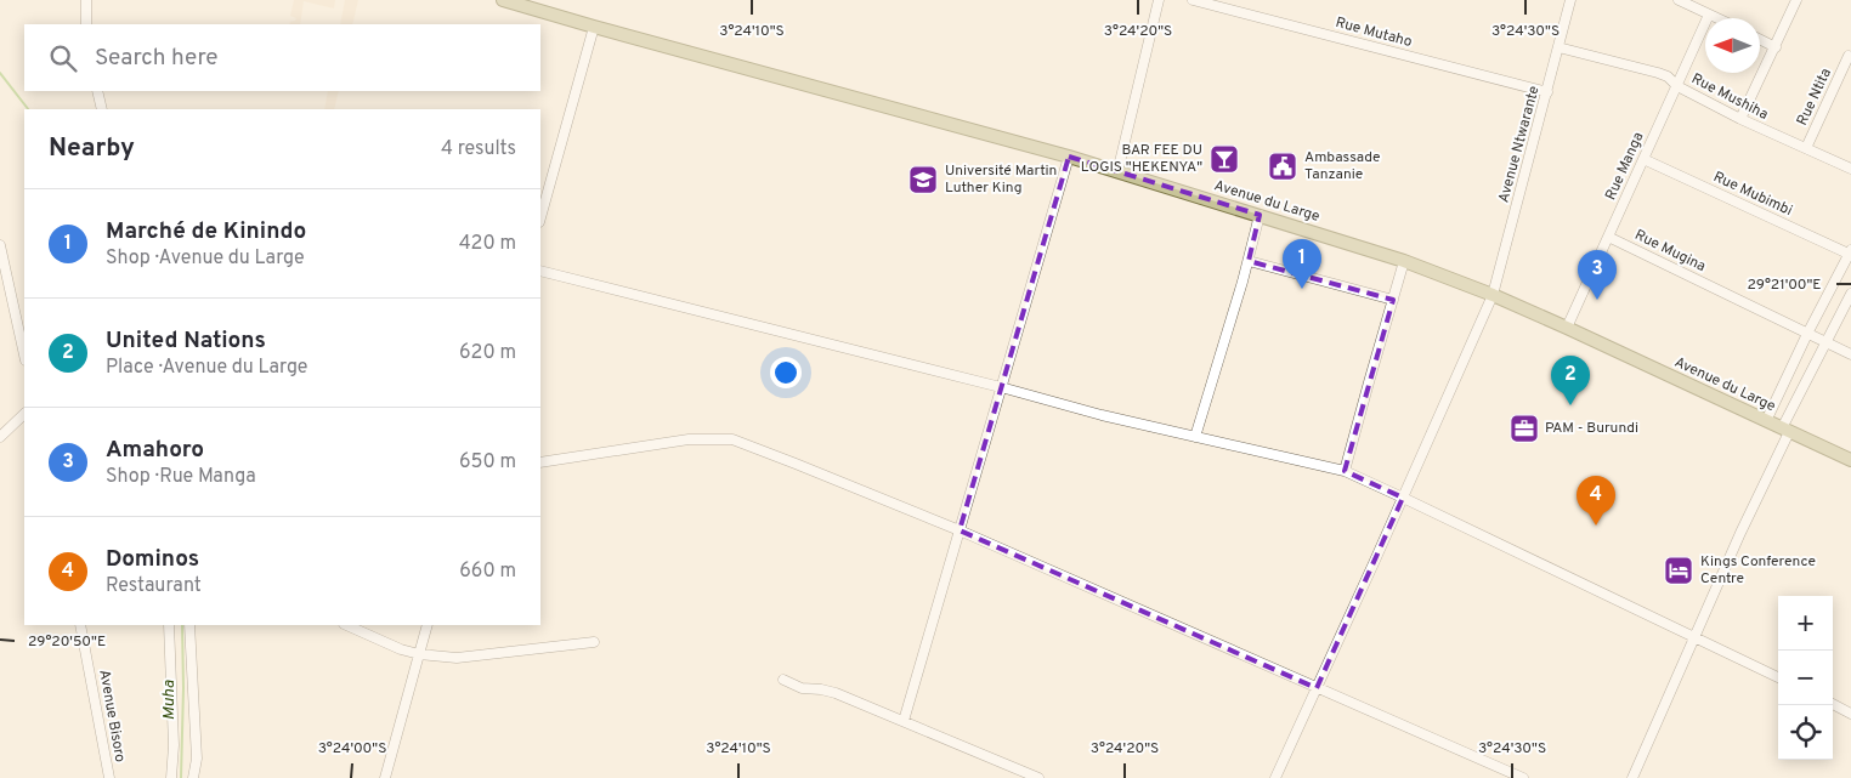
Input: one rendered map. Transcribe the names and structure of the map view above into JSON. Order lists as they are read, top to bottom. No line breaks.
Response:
{"streets":{"main road":["Avenue du Large"],"street":["Rue Mutaho","Rue Mushiha","Rue Ntita","Avenue Ntwarante","Rue Manga","Rue Mubimbi","Rue Mugina","Avenue Bisoro"]},"crossings":[["Rue Mutaho","Avenue Ntwarante"],["Rue Mushiha","Rue Ntita"],["Rue Mushiha","Avenue Ntwarante"],["Rue Mushiha","Rue Manga"],["Avenue Ntwarante","Avenue du Large"],["Rue Manga","Rue Mubimbi"],["Rue Manga","Avenue du Large"],["Rue Manga","Rue Mugina"]],"water":["Muha"],"places":{"bar":["BAR FEE DU LOGIS \"HEKENYA\""],"public building":["Ambassade Tanzanie"],"school or university":["Université Martin Luther King"],"office":["PAM - Burundi"],"hotel":["Kings Conference Centre"]},"north":"left","page":{"search":"Search here","heading":["Nearby","4 results"],"list":[{"mark":"1","name":"Marché de Kinindo","note":"Shop · Avenue du Large","value":"420 m"},{"mark":"2","name":"United Nations","note":"Place · Avenue du Large","value":"620 m"},{"mark":"3","name":"Amahoro","note":"Shop · Rue Manga","value":"650 m"},{"mark":"4","name":"Dominos","note":"Restaurant","value":"660 m"}],"pins":["1","3","2","4"],"map_buttons":["+","−"]},"coordinates":["3°24'10\"S","3°24'20\"S","3°24'30\"S","29°21'00\"E","29°20'50\"E","3°24'00\"S"]}
